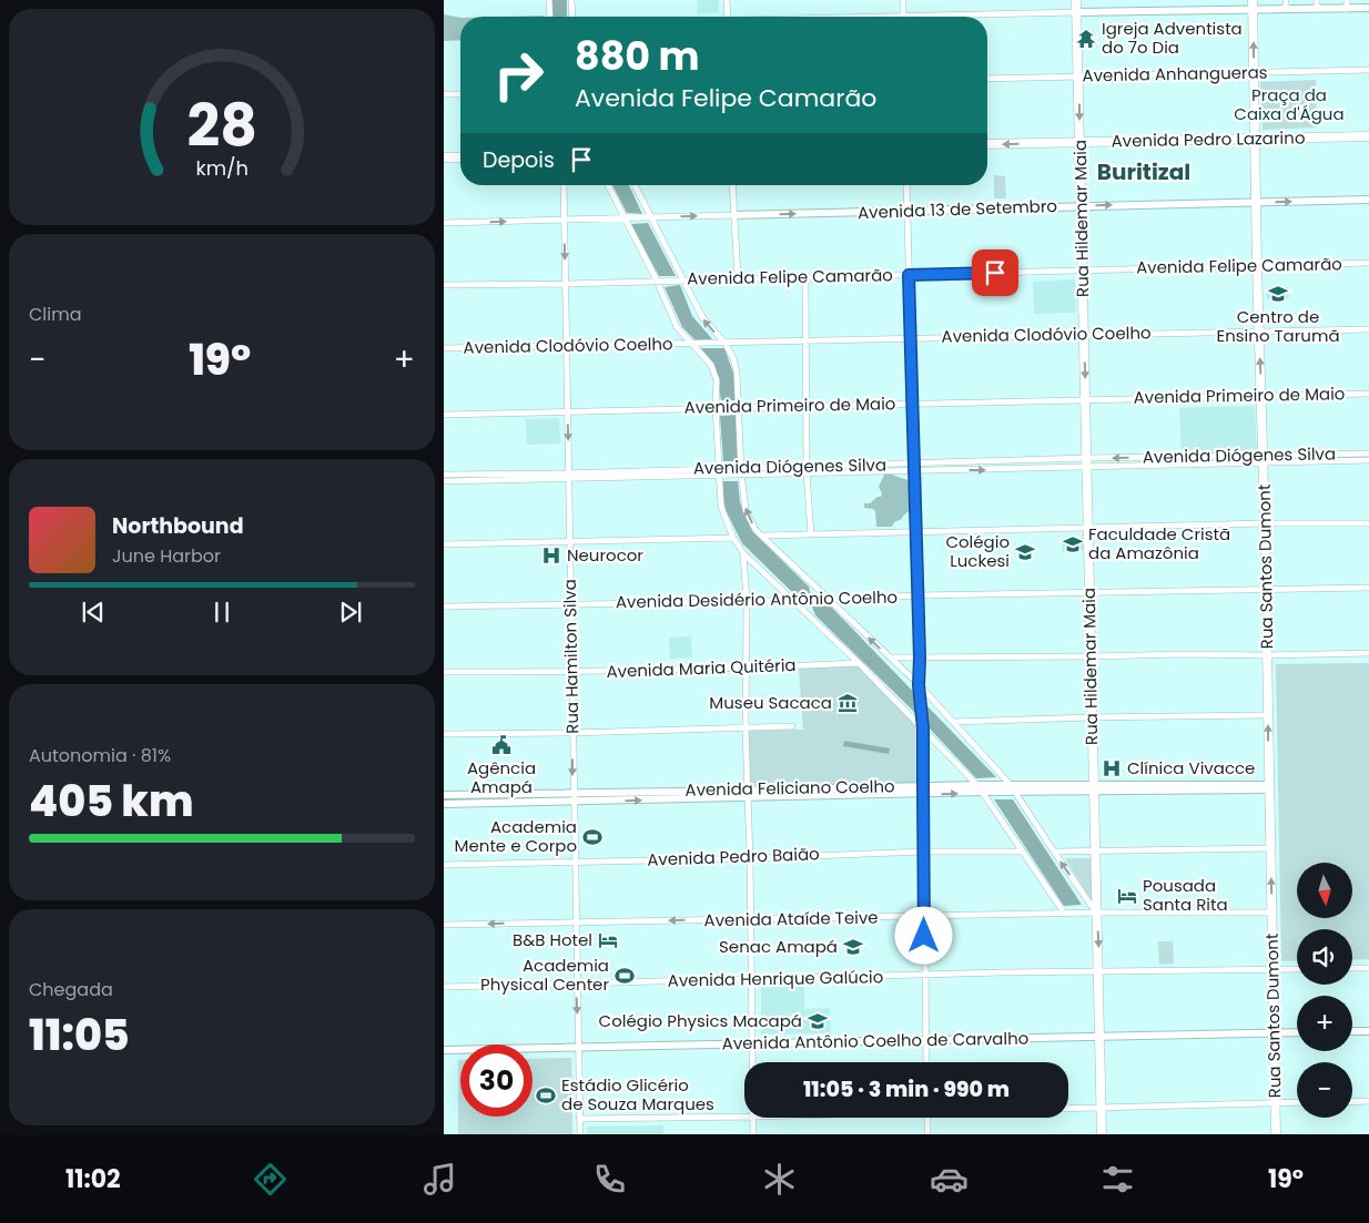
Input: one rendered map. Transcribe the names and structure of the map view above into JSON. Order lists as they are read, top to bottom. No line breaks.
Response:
{"streets":{"main road":["Avenida Pedro Lazarino","Rua Hildemar Maia","Rua Santos Dumont"],"street":["Avenida Anhangueras","Avenida 13 de Setembro","Avenida Felipe Camarão","Avenida Clodóvio Coelho","Avenida Primeiro de Maio","Avenida Diógenes Silva","Avenida Desidério Antônio Coelho","Rua Hamilton Silva","Avenida Maria Quitéria","Avenida Feliciano Coelho","Avenida Pedro Baião","Avenida Ataíde Teive","Avenida Henrique Galúcio","Avenida Antônio Coelho de Carvalho"]},"crossings":[["Avenida Anhangueras","Rua Hildemar Maia"],["Avenida Anhangueras","Rua Santos Dumont"],["Avenida Pedro Lazarino","Rua Hildemar Maia"],["Avenida Pedro Lazarino","Rua Santos Dumont"],["Avenida 13 de Setembro","Rua Hildemar Maia"],["Avenida 13 de Setembro","Rua Santos Dumont"],["Rua Hildemar Maia","Avenida Felipe Camarão"],["Rua Hildemar Maia","Avenida Clodóvio Coelho"],["Rua Hildemar Maia","Avenida Primeiro de Maio"],["Rua Hildemar Maia","Avenida Diógenes Silva"],["Rua Hildemar Maia","Avenida Desidério Antônio Coelho"],["Rua Hildemar Maia","Avenida Feliciano Coelho"],["Rua Hildemar Maia","Avenida Ataíde Teive"],["Rua Hildemar Maia","Avenida Henrique Galúcio"],["Rua Hildemar Maia","Avenida Antônio Coelho de Carvalho"],["Avenida Felipe Camarão","Rua Santos Dumont"],["Avenida Felipe Camarão","Rua Hamilton Silva"],["Avenida Clodóvio Coelho","Rua Santos Dumont"],["Avenida Clodóvio Coelho","Rua Hamilton Silva"],["Avenida Primeiro de Maio","Rua Santos Dumont"],["Avenida Primeiro de Maio","Rua Hamilton Silva"],["Avenida Diógenes Silva","Rua Santos Dumont"],["Avenida Diógenes Silva","Rua Hamilton Silva"],["Rua Santos Dumont","Avenida Desidério Antônio Coelho"],["Rua Santos Dumont","Avenida Feliciano Coelho"],["Rua Santos Dumont","Avenida Ataíde Teive"],["Rua Santos Dumont","Avenida Henrique Galúcio"],["Rua Santos Dumont","Avenida Antônio Coelho de Carvalho"],["Avenida Desidério Antônio Coelho","Rua Hamilton Silva"],["Rua Hamilton Silva","Avenida Maria Quitéria"],["Rua Hamilton Silva","Avenida Feliciano Coelho"],["Rua Hamilton Silva","Avenida Pedro Baião"],["Rua Hamilton Silva","Avenida Ataíde Teive"],["Rua Hamilton Silva","Avenida Henrique Galúcio"],["Rua Hamilton Silva","Avenida Antônio Coelho de Carvalho"]],"one_way":["Avenida 13 de Setembro","Avenida Ataíde Teive"],"districts":["Buritizal"],"parks":["Praça da Caixa d'Água"],"places":{"temple":["Igreja Adventista do 7o Dia"],"school or university":["Centro de Ensino Tarumã","Faculdade Cristã da Amazônia","Colégio Luckesi","Senac Amapá","Colégio Physics Macapá"],"hospital":["Neurocor","Clínica Vivacce"],"museum":["Museu Sacaca"],"public building":["Agência Amapá"],"sports":["Academia Mente e Corpo","Academia Physical Center","Estádio Glicério de Souza Marques"],"hotel":["Pousada Santa Rita","B&B Hotel"]},"north":"bottom","page":{"turn":["880 m","Avenida Felipe Camarão"],"then":"Depois","tile":["Clima",["Autonomia · 81%","405 km"],["Chegada","11:05"]],"heat":["−","19°","+"],"song":["Northbound","June Harbor"],"map_buttons":["+","−"],"limit":"30","trip":"11:05 · 3 min · 990 m","tabs":["11:02","19°"],"gauge":["28","km/h"]}}
